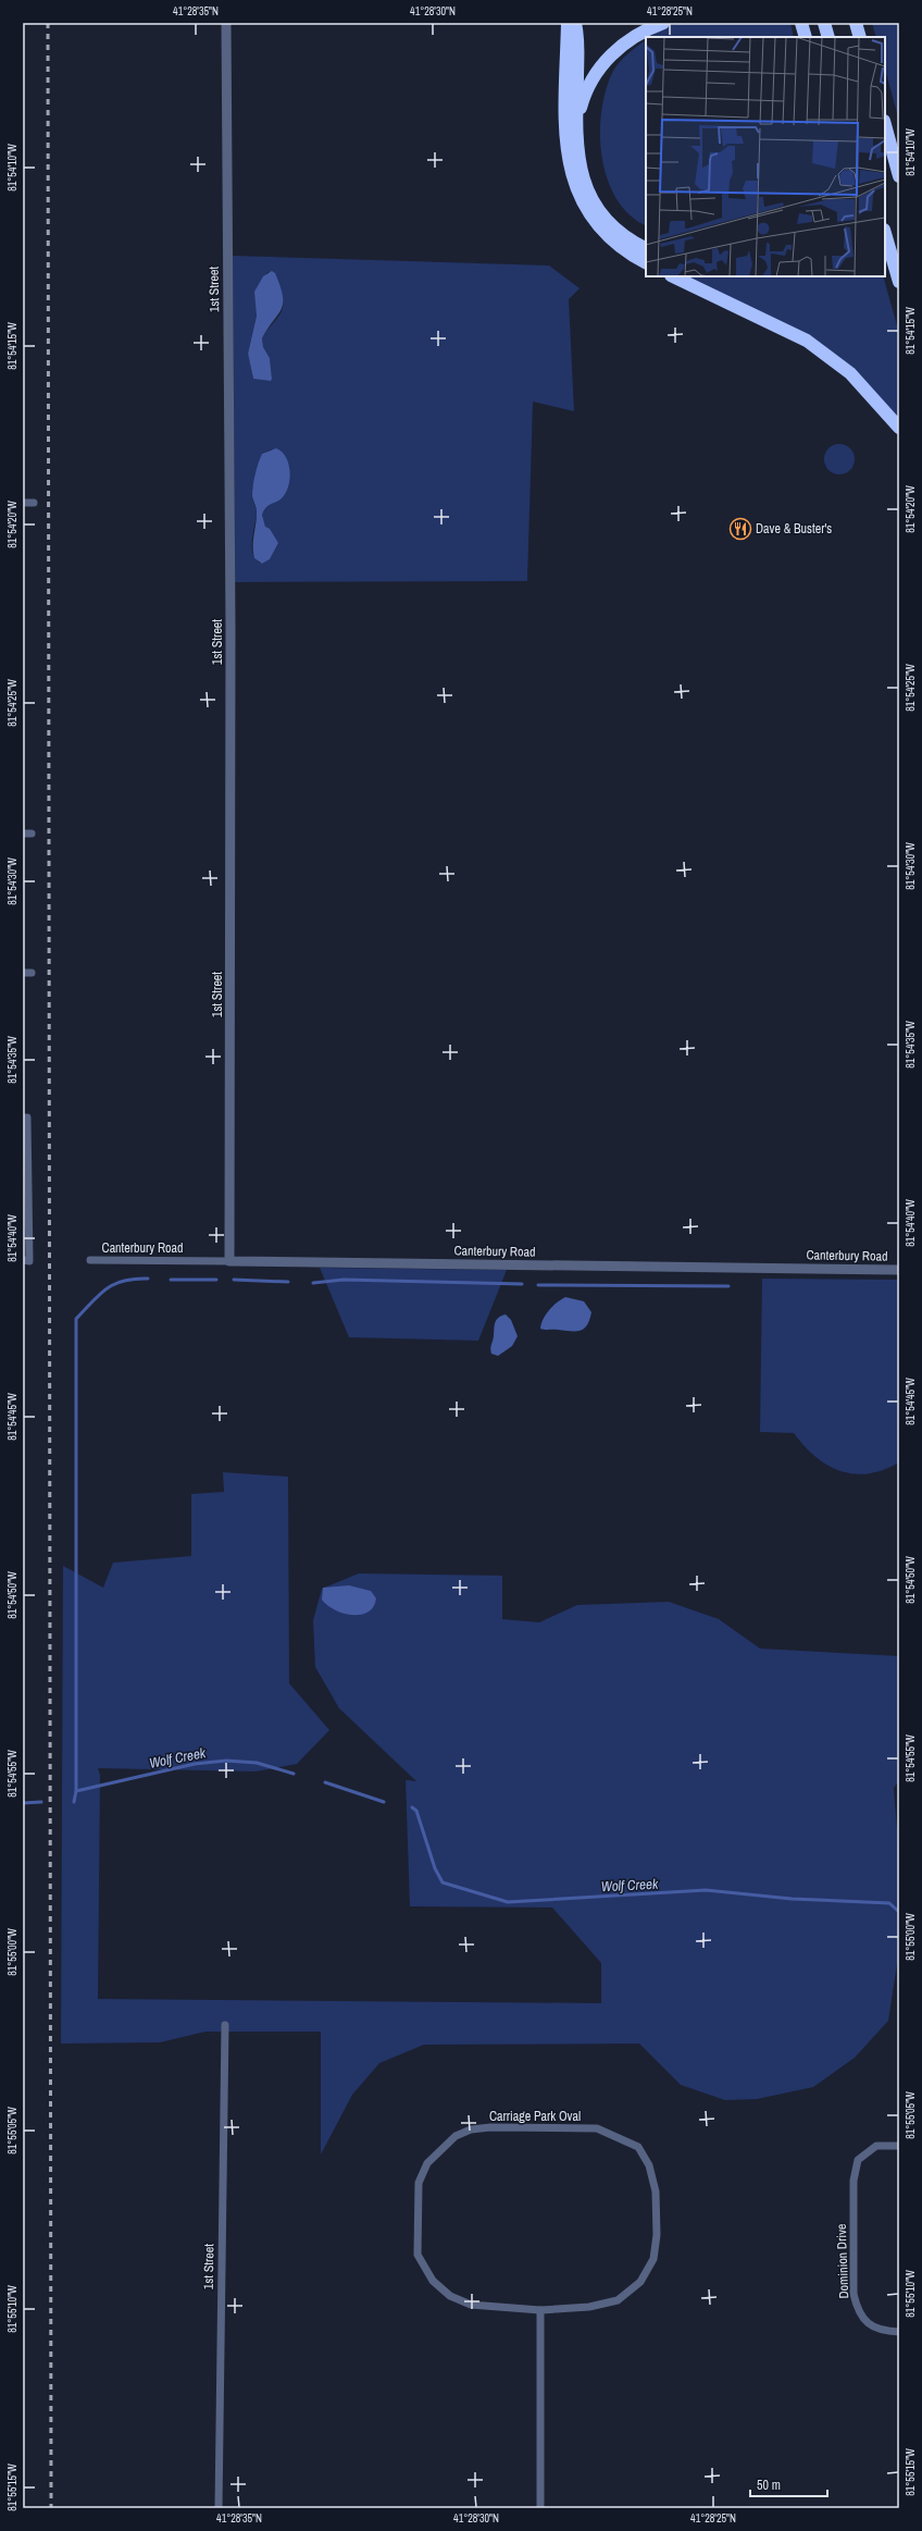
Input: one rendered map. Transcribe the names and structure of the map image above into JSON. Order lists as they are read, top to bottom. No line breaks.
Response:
{"streets":{"street":["1st Street","Canterbury Road","Carriage Park Oval","Dominion Drive"]},"crossings":[["1st Street","Canterbury Road"]],"water":["Wolf Creek"],"places":{"restaurant":["Dave & Buster's"]},"scale_bar":"50 m","coordinates":["41°28'35\"N","41°28'30\"N","41°28'25\"N","81°54'10\"W","81°54'15\"W","81°54'20\"W","81°54'25\"W","81°54'30\"W","81°54'35\"W","81°54'40\"W","81°54'45\"W","81°54'50\"W","81°54'55\"W","81°55'00\"W","81°55'05\"W","81°55'10\"W","81°55'15\"W"]}
